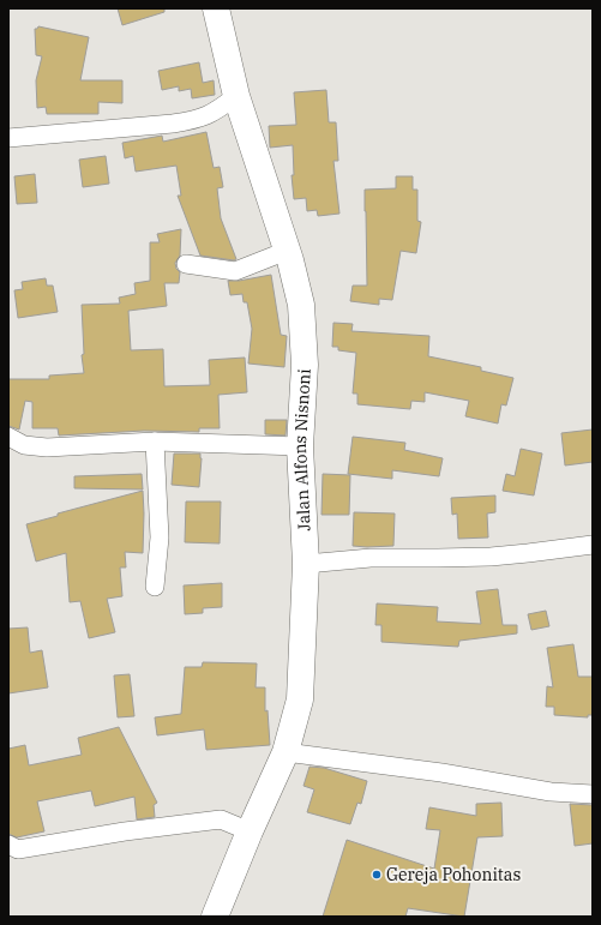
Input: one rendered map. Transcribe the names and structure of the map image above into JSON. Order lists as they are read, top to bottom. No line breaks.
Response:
{"streets":{"main road":["Jalan Alfons Nisnoni"]},"places":["Gereja Pohonitas"]}
